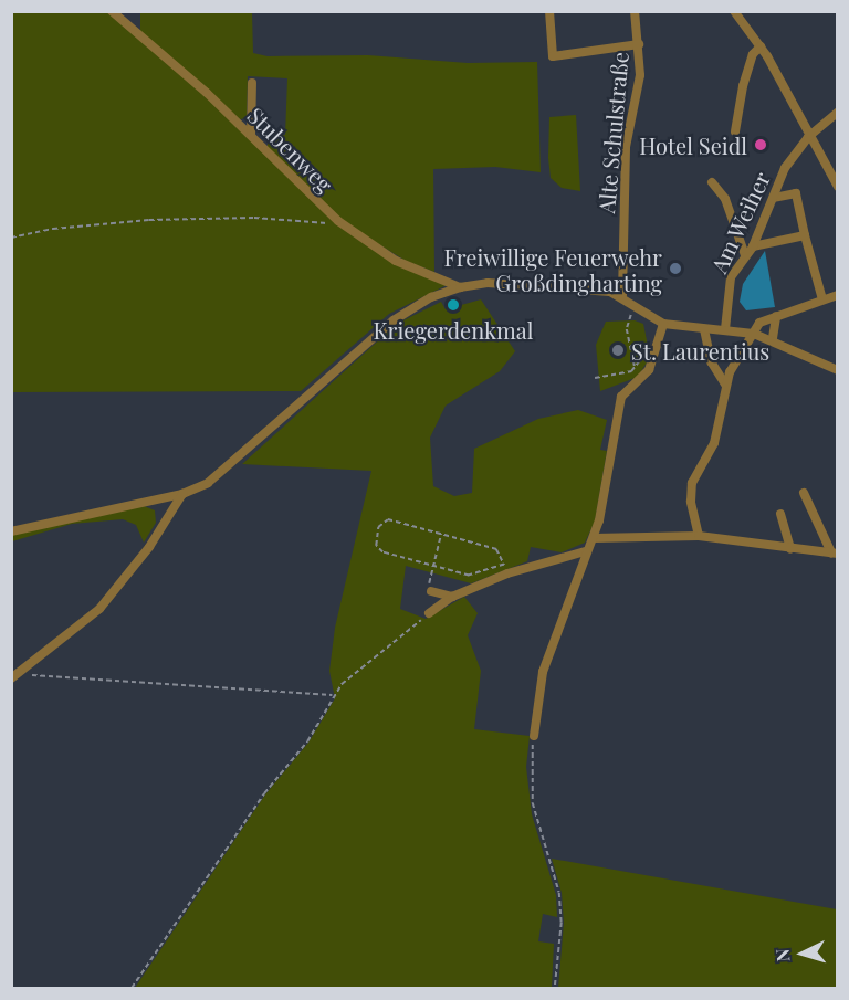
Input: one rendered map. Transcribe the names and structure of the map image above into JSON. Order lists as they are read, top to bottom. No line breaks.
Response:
{"streets":{"street":["Alte Schulstraße","Stubenweg","Am Weiher"]},"places":["Hotel Seidl","Freiwillige Feuerwehr Großdingharting","Kriegerdenkmal","St. Laurentius"],"north":"left"}
